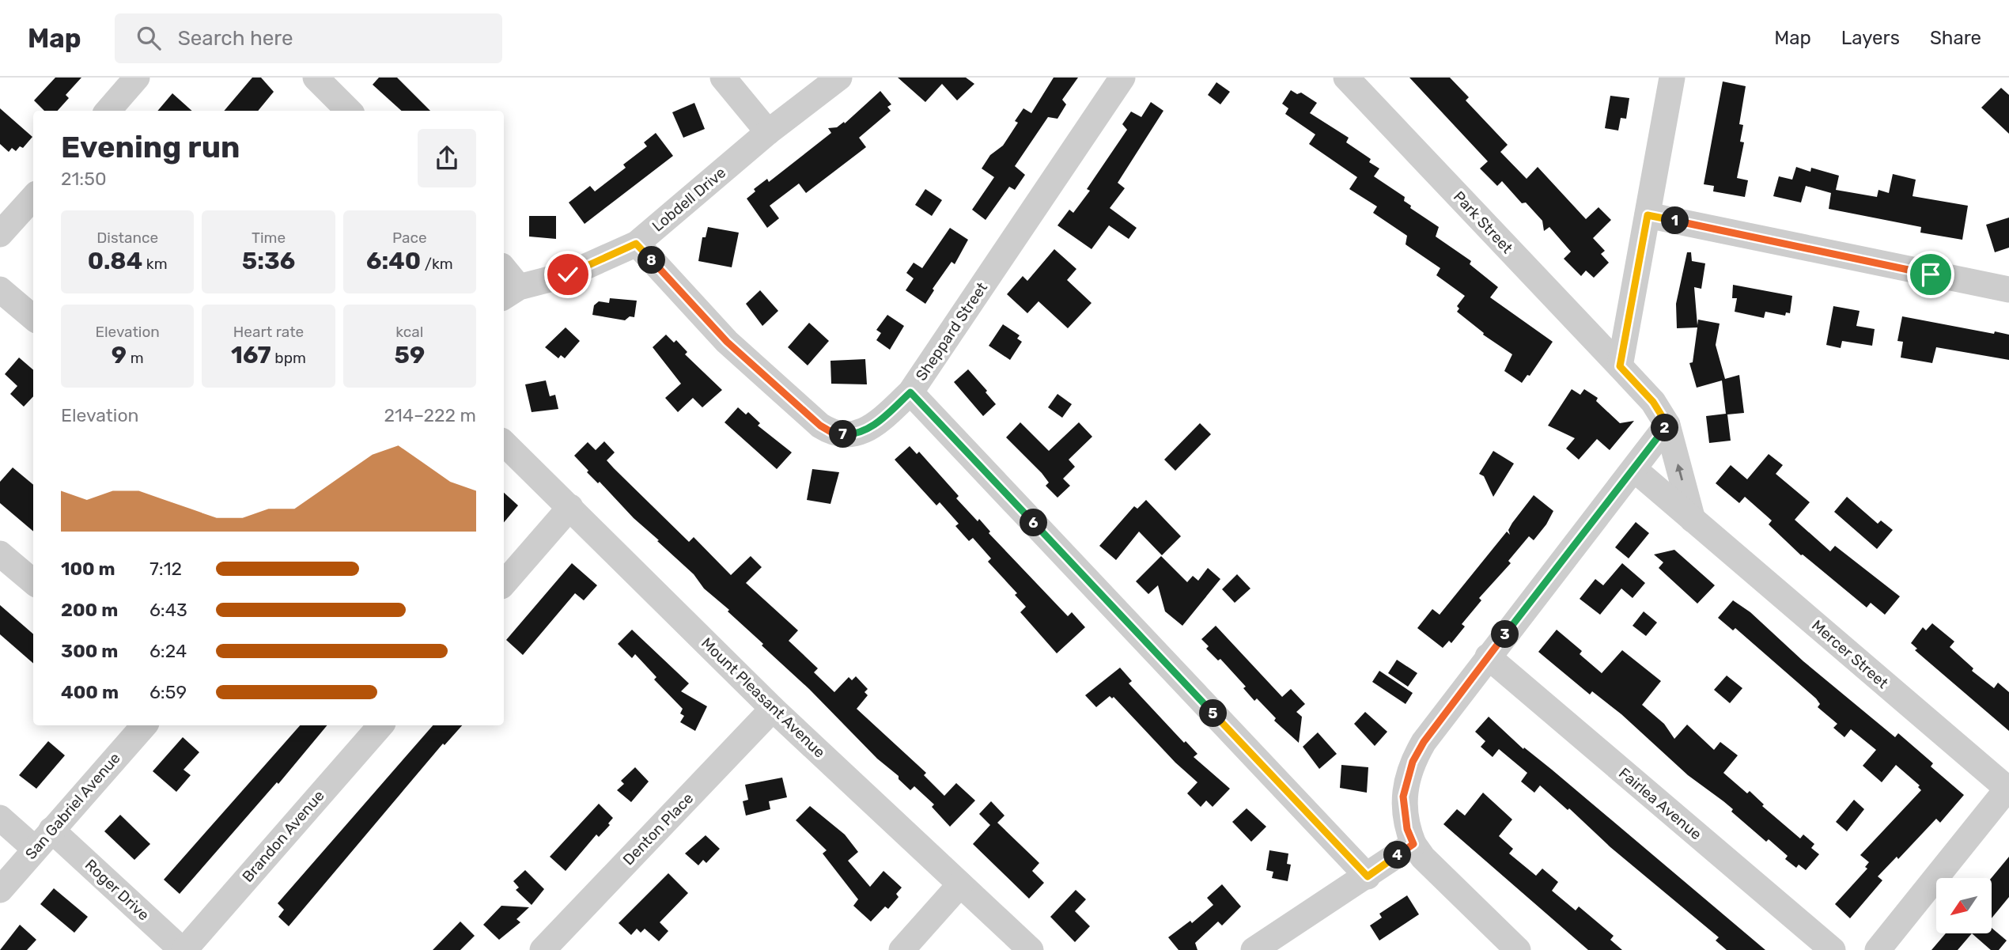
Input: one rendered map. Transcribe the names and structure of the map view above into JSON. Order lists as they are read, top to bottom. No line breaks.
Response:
{"streets":{"street":["Lobdell Drive","Park Street","Sheppard Street","Mercer Street","Mount Pleasant Avenue","Fairlea Avenue","San Gabriel Avenue","Denton Place","Brandon Avenue","Roger Drive"]},"crossings":[["Lobdell Drive","Sheppard Street"],["Mount Pleasant Avenue","Denton Place"],["San Gabriel Avenue","Roger Drive"],["Brandon Avenue","Roger Drive"]],"north":"bottom left","page":{"header":"Map","search":"Search here","nav":["Map","Layers","Share"],"heading":["Evening run","21:50"],"stats":[["Distance","0.84 km"],["Time","5:36"],["Pace","6:40 /km"],["Elevation","9 m"],["Heart rate","167 bpm"],["kcal","59"]],"pins":["1","8","2","7","6","3","5","4"],"chart":["Elevation","214–222 m"],"list":[{"name":"100 m","note":"7:12"},{"name":"200 m","note":"6:43"},{"name":"300 m","note":"6:24"},{"name":"400 m","note":"6:59"}]}}
